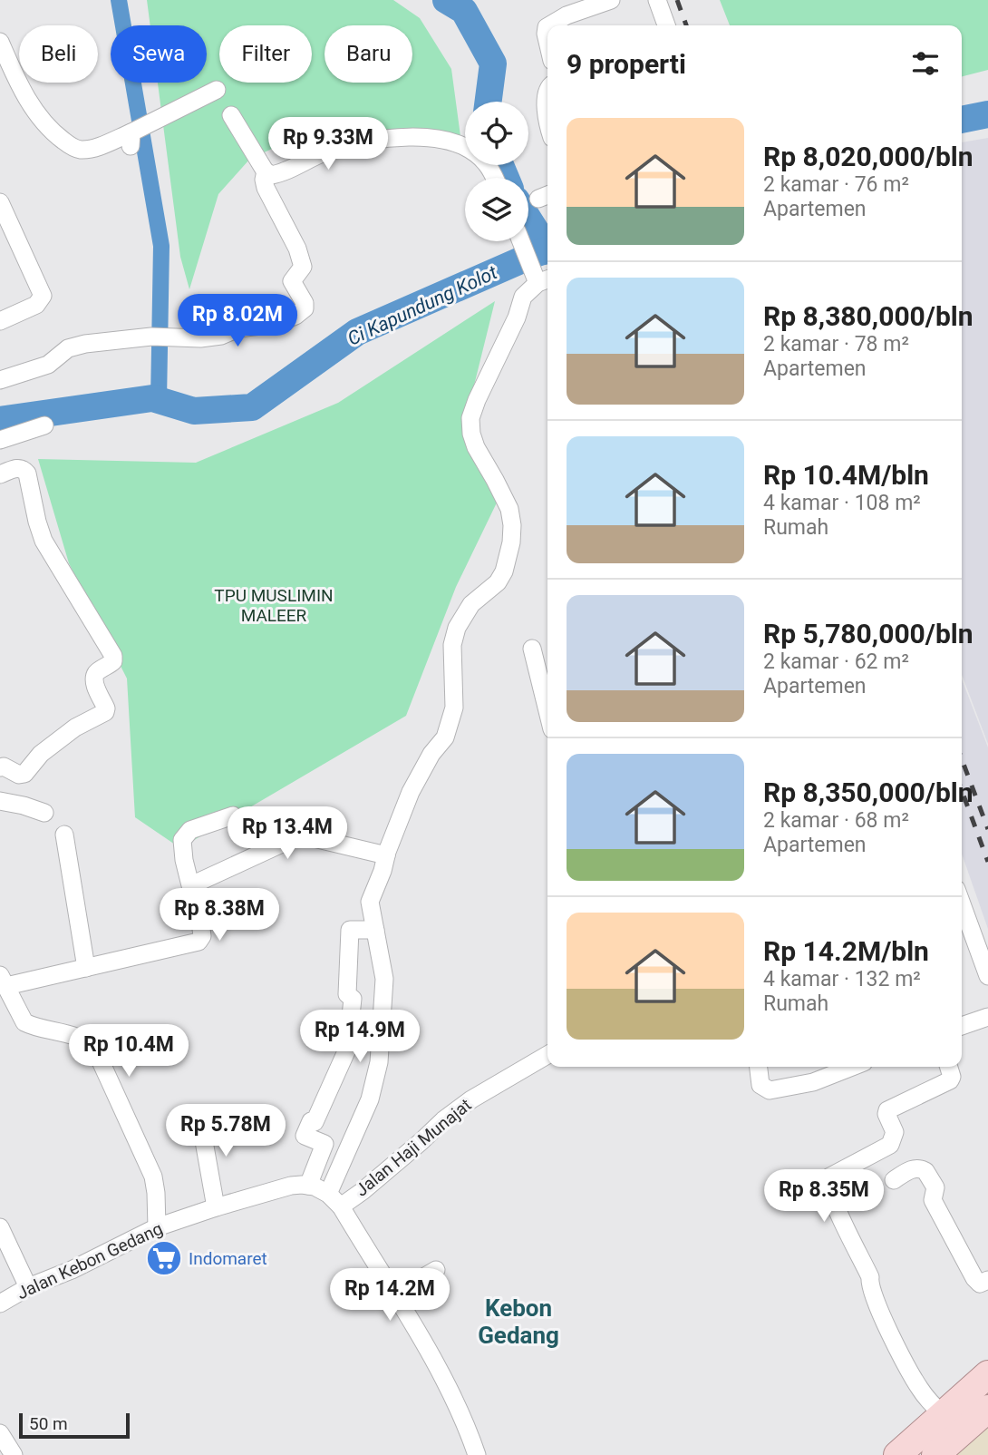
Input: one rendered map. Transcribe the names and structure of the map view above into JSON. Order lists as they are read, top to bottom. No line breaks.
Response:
{"streets":{"street":["Jalan Haji Munajat","Jalan Kebon Gedang"]},"crossings":[["Jalan Haji Munajat","Jalan Kebon Gedang"]],"districts":["Kebon Gedang"],"water":["Ci Kapundung Kolot"],"parks":["TPU MUSLIMIN MALEER"],"places":{"supermarket":["Indomaret"]},"scale_bar":"50 m","page":{"chip":["Beli","Sewa","Filter","Baru"],"heading":"9 properti","list":[{"name":"Rp 8,020,000/bln","note":"2 kamar · 76 m² · Apartemen"},{"name":"Rp 8,380,000/bln","note":"2 kamar · 78 m² · Apartemen"},{"name":"Rp 10.4M/bln","note":"4 kamar · 108 m² · Rumah"},{"name":"Rp 5,780,000/bln","note":"2 kamar · 62 m² · Apartemen"},{"name":"Rp 8,350,000/bln","note":"2 kamar · 68 m² · Apartemen"},{"name":"Rp 14.2M/bln","note":"4 kamar · 132 m² · Rumah"}],"price":["Rp 9.33M","Rp 8.02M","Rp 13.4M","Rp 8.38M","Rp 14.9M","Rp 10.4M","Rp 5.78M","Rp 8.35M","Rp 14.2M"],"scale":"50 m"}}
